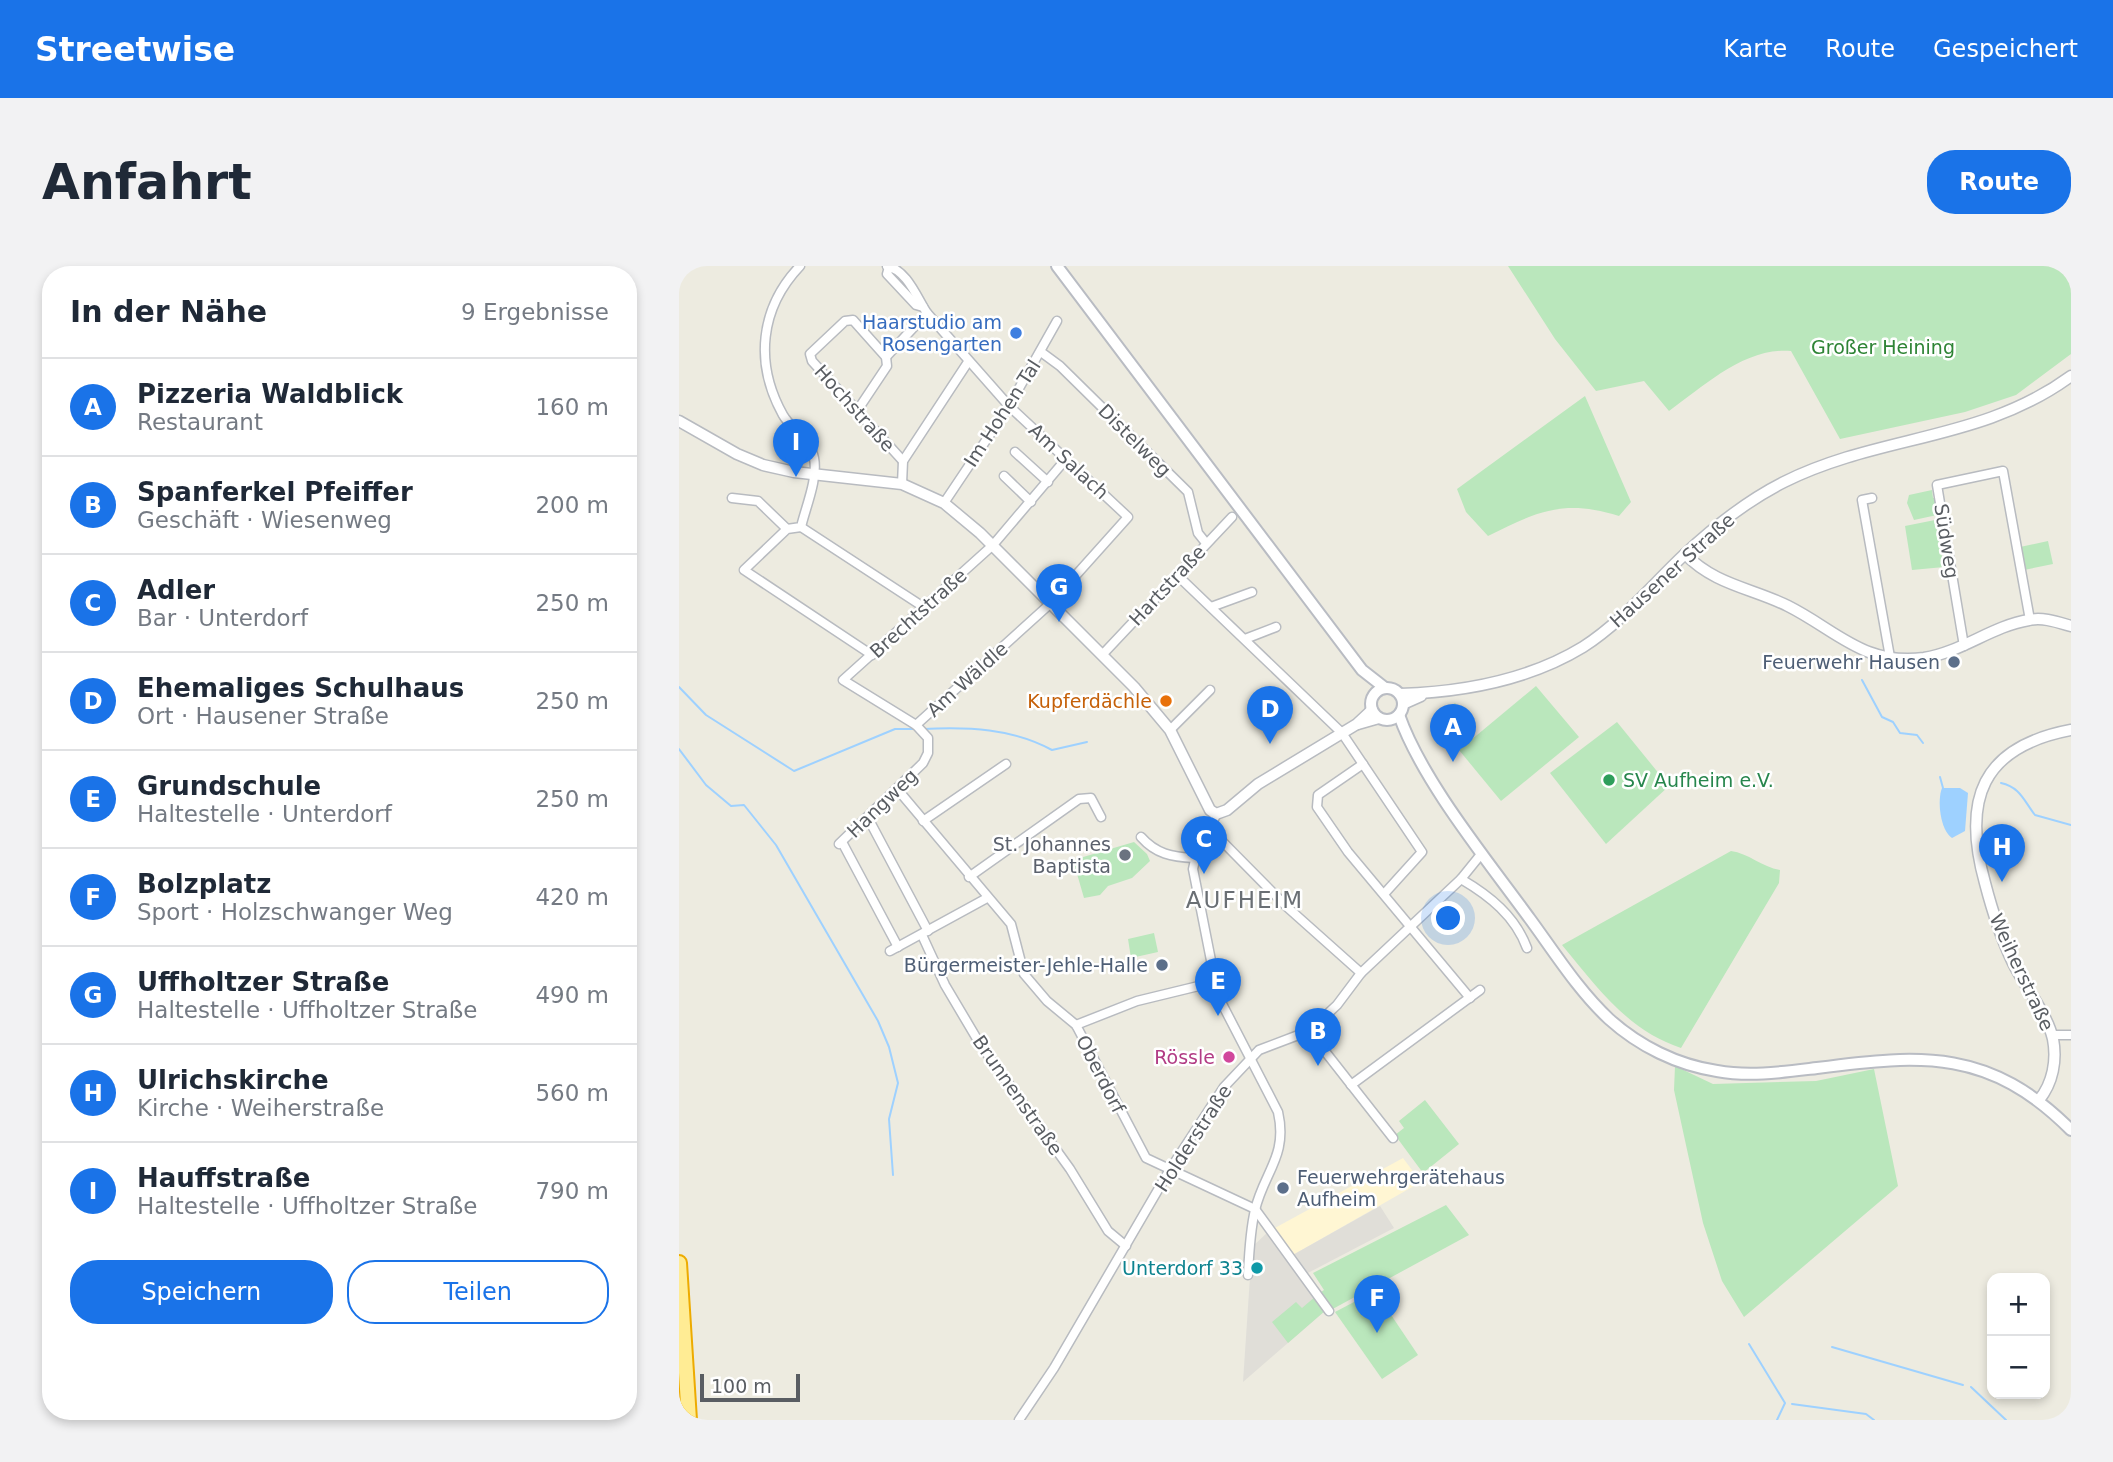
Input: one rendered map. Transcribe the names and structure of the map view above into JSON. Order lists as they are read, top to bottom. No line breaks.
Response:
{"streets":{"street":["Hochstraße","Im Hohen Tal","Distelweg","Am Salach","Südweg","Hausener Straße","Hartstraße","Brechtstraße","Am Wäldle","Hangweg","Weiherstraße","Oberdorf","Brunnenstraße","Holderstraße"]},"crossings":[["Im Hohen Tal","Distelweg"],["Im Hohen Tal","Am Salach"],["Distelweg","Hartstraße"],["Am Salach","Brechtstraße"],["Am Salach","Am Wäldle"],["Brechtstraße","Am Wäldle"],["Am Wäldle","Hangweg"],["Hangweg","Oberdorf"],["Hangweg","Brunnenstraße"],["Oberdorf","Holderstraße"],["Brunnenstraße","Holderstraße"]],"districts":["AUFHEIM"],"parks":["Großer Heining"],"places":["Haarstudio am Rosengarten","Feuerwehr Hausen","Kupferdächle","SV Aufheim e.V.","St. Johannes Baptista","Bürgermeister-Jehle-Halle","Rössle","Feuerwehrgerätehaus Aufheim","Unterdorf 33"],"scale_bar":"100 m","page":{"header":"Streetwise","nav":["Karte","Route","Gespeichert"],"buttons":["Route",["Speichern","Teilen"]],"title":"Anfahrt","heading":["In der Nähe","9 Ergebnisse"],"list":[{"mark":"A","name":"Pizzeria Waldblick","note":"Restaurant","value":"160 m"},{"mark":"B","name":"Spanferkel Pfeiffer","note":"Geschäft · Wiesenweg","value":"200 m"},{"mark":"C","name":"Adler","note":"Bar · Unterdorf","value":"250 m"},{"mark":"D","name":"Ehemaliges Schulhaus","note":"Ort · Hausener Straße","value":"250 m"},{"mark":"E","name":"Grundschule","note":"Haltestelle · Unterdorf","value":"250 m"},{"mark":"F","name":"Bolzplatz","note":"Sport · Holzschwanger Weg","value":"420 m"},{"mark":"G","name":"Uffholtzer Straße","note":"Haltestelle · Uffholtzer Straße","value":"490 m"},{"mark":"H","name":"Ulrichskirche","note":"Kirche · Weiherstraße","value":"560 m"},{"mark":"I","name":"Hauffstraße","note":"Haltestelle · Uffholtzer Straße","value":"790 m"}],"pins":["I","G","D","A","C","H","E","B","F"],"map_buttons":["+","−"],"scale":"100 m"}}
